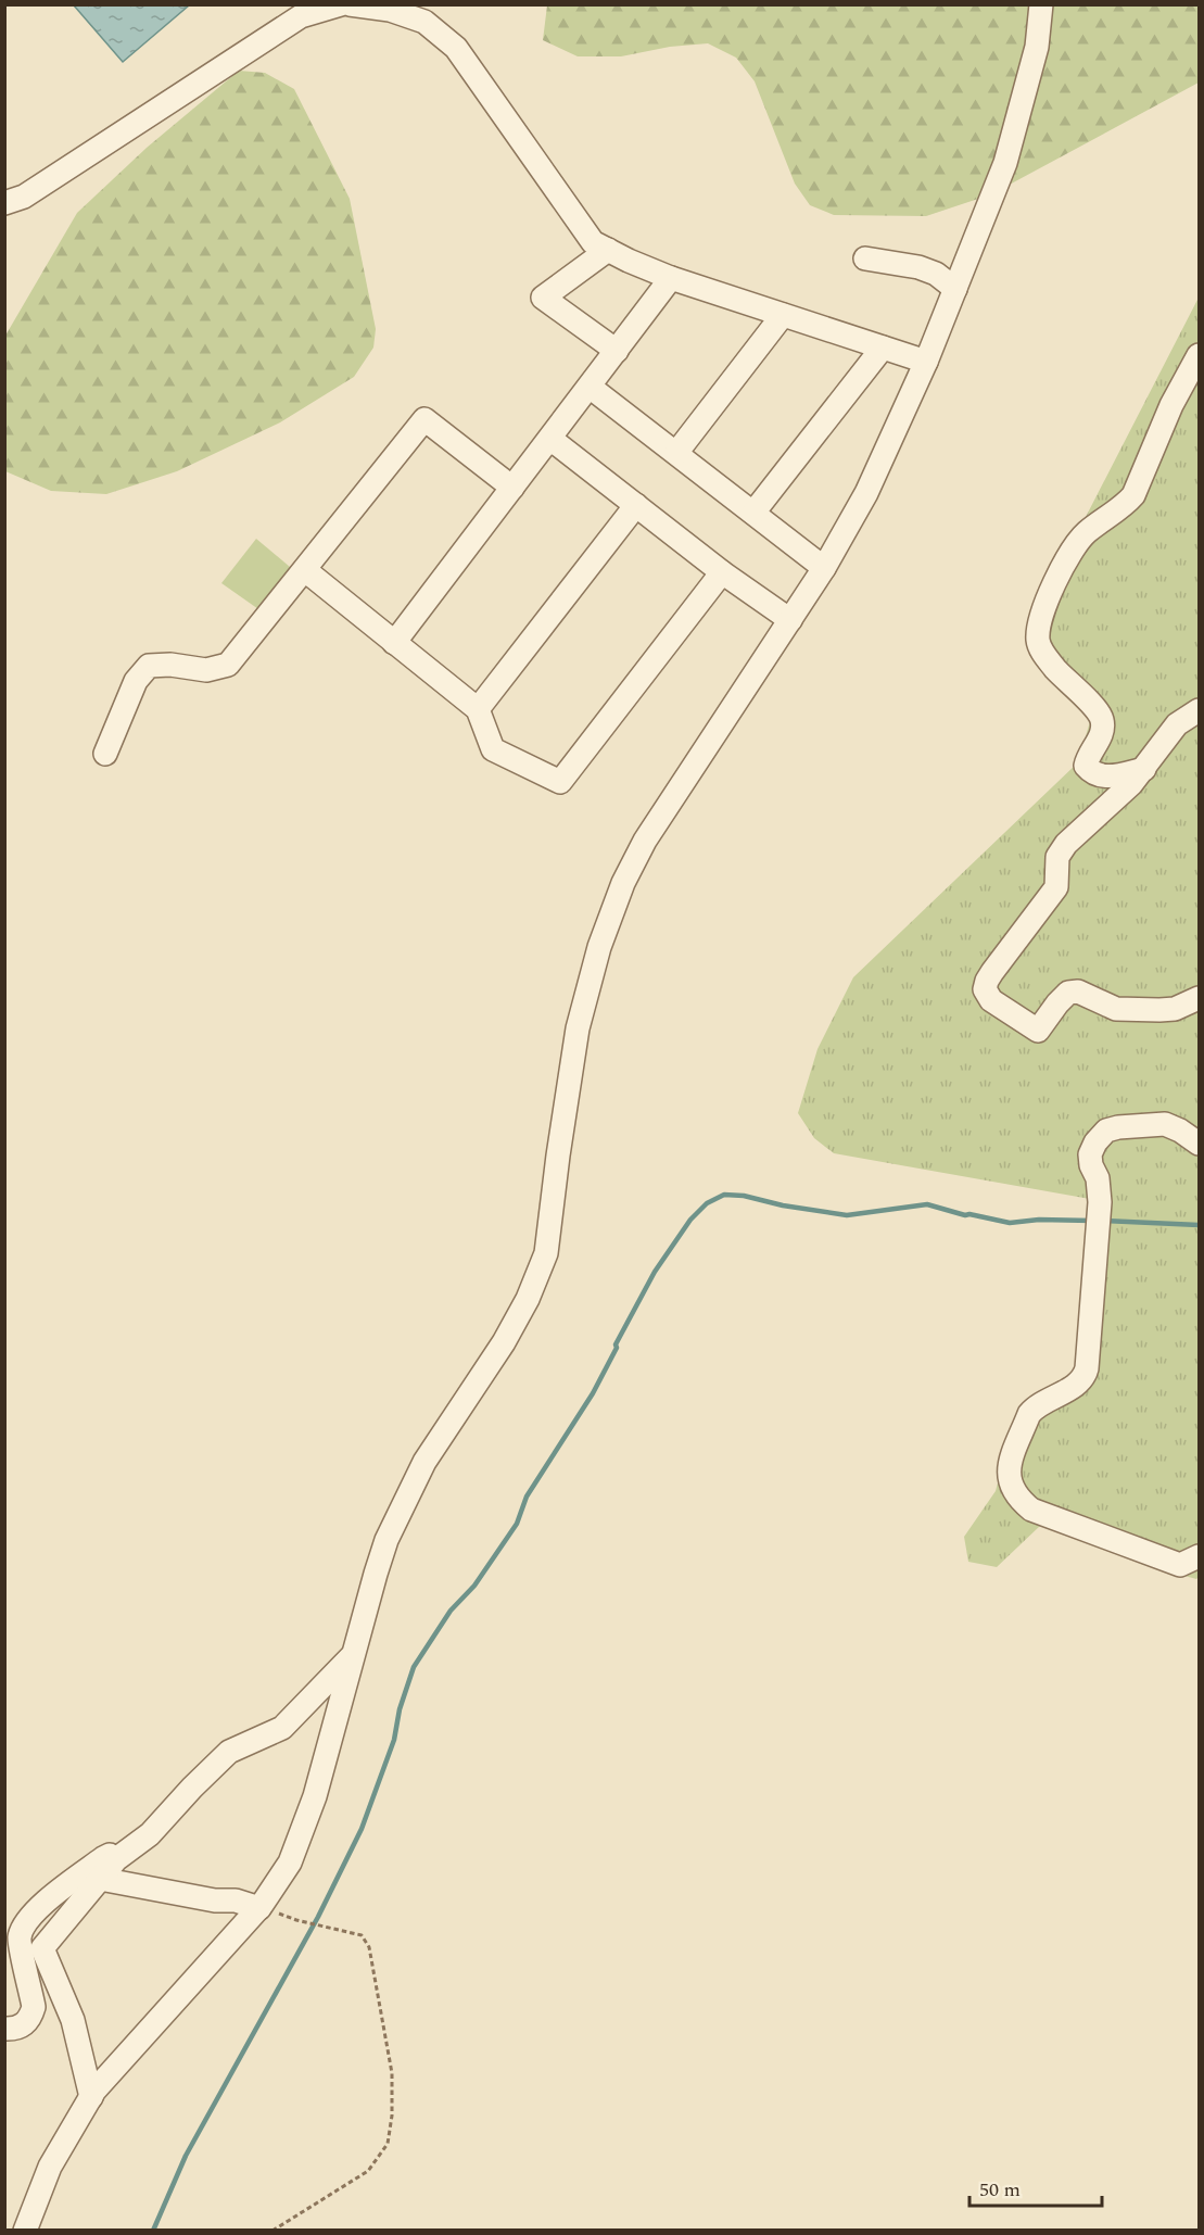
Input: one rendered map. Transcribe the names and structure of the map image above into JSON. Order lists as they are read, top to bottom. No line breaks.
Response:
{"scale_bar":"50 m"}
